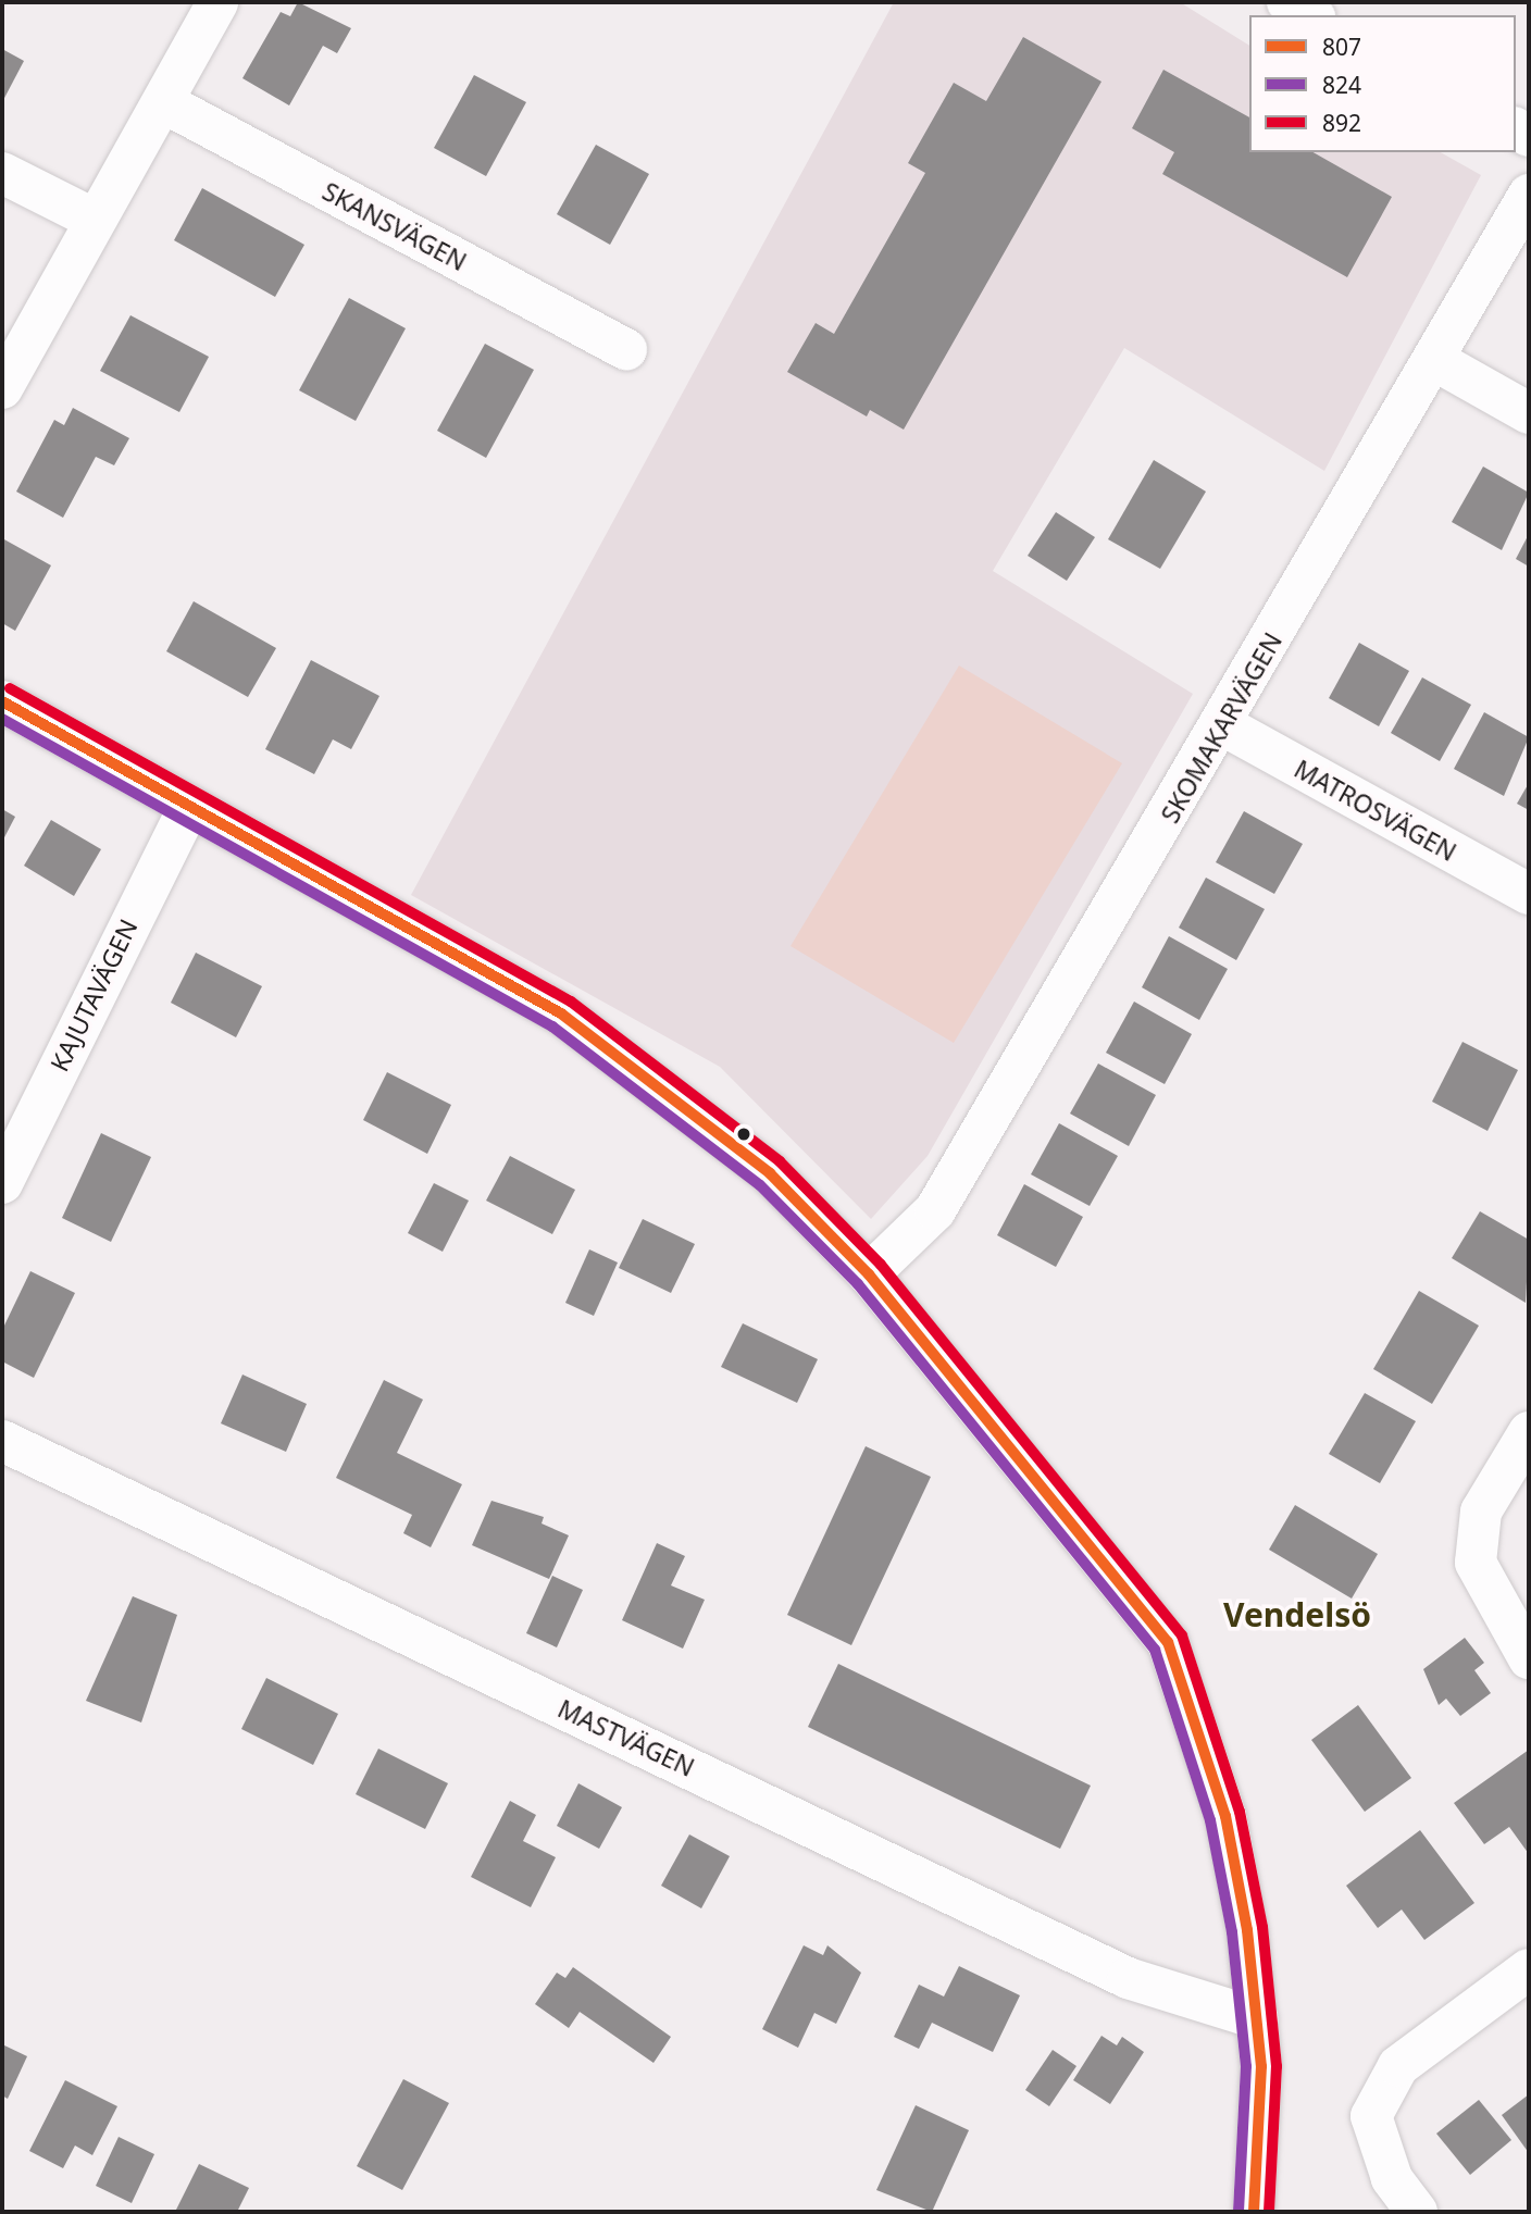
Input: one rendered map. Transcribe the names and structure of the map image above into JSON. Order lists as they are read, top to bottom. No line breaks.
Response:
{"streets":{"street":["SKANSVÄGEN","SKOMAKARVÄGEN","MATROSVÄGEN","KAJUTAVÄGEN","MASTVÄGEN"]},"crossings":[["SKOMAKARVÄGEN","MATROSVÄGEN"]],"districts":["Vendelsö"],"lines":["transit line 892","transit line 807","transit line 824"],"legend":["807","824","892"]}
